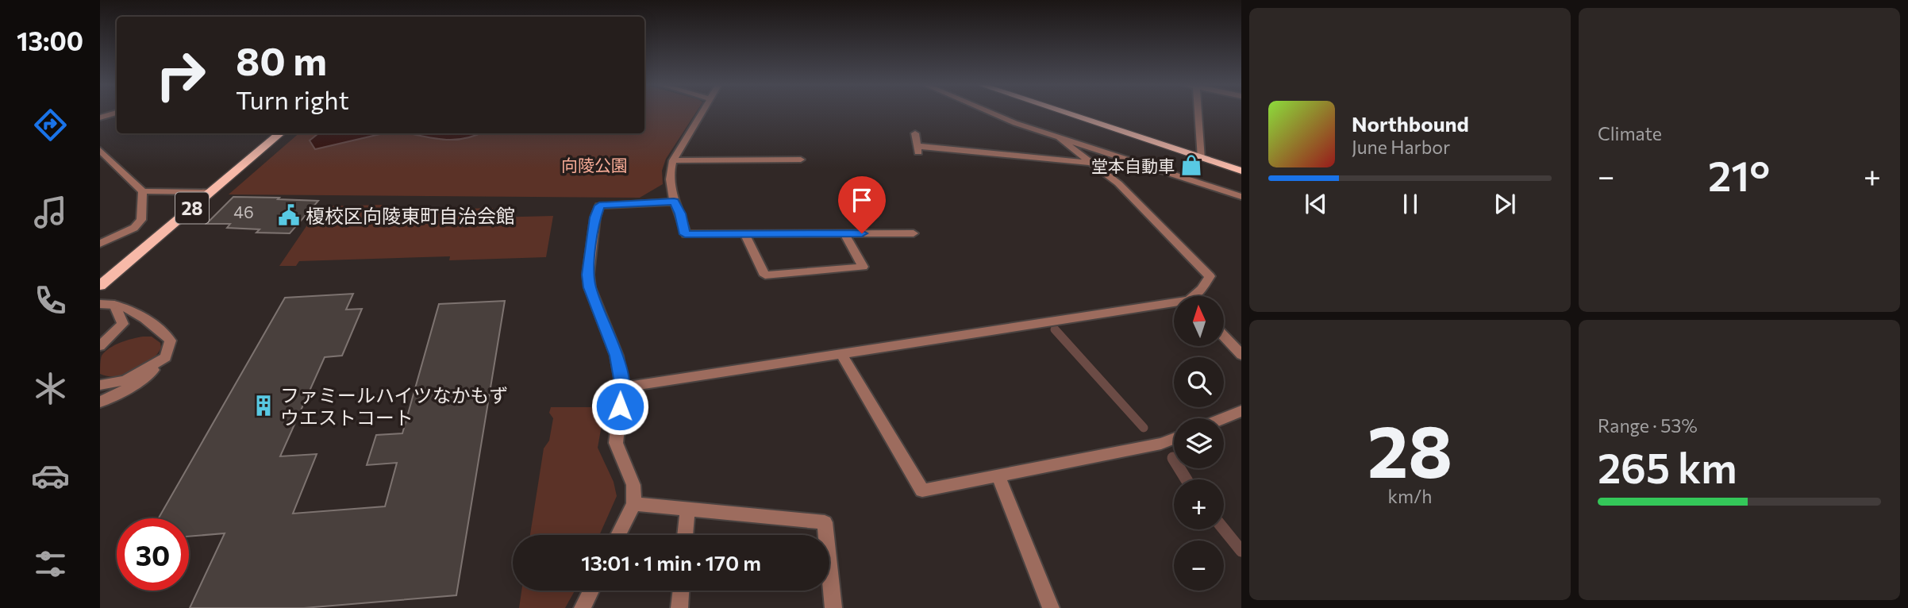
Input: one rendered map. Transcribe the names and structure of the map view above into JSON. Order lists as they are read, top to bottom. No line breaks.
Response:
{"streets":{"main road":["28"]},"parks":["向陵公園"],"places":{"shop":["堂本自動車"],"public building":["榎校区向陵東町自治会館"],"building":["ファミールハイツなかもず ウエストコート"]},"house_numbers":["46"],"north":"top","page":{"tabs":"13:00","tile":["Climate",["28","km/h"],["Range · 53%","265 km"]],"turn":["80 m","Turn right"],"song":["Northbound","June Harbor"],"heat":["−","21°","+"],"map_buttons":["+","−"],"limit":"30","trip":"13:01 · 1 min · 170 m"}}
